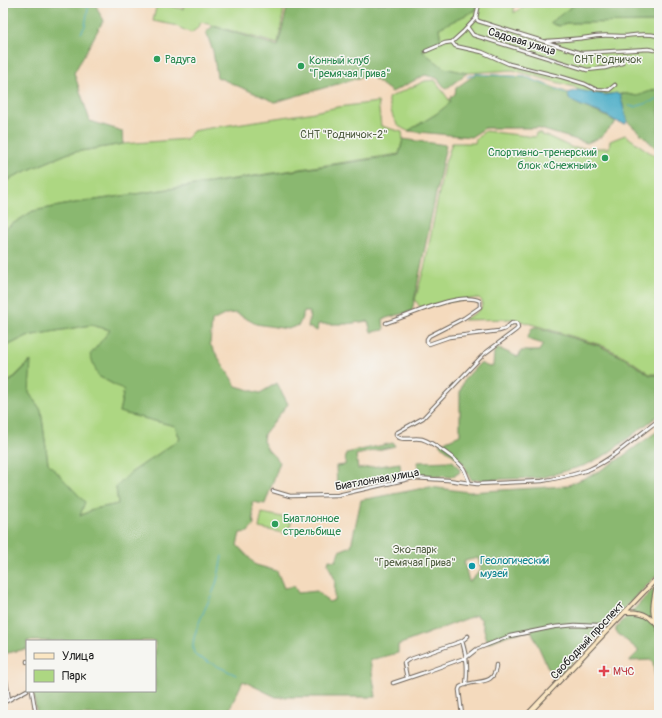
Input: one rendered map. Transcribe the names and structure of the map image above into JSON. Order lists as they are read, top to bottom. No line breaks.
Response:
{"streets":{"main road":["Свободный проспект"],"street":["Садовая улица","Биатлонная улица"]},"parks":["СНТ Родничок","СНТ \"Родничок-2\"","Эко-парк \"Гремячая Грива\""],"places":{"other":["Радуга","Конный клуб \"Гремячая Грива\"","Спортивно-тренерский блок «Снежный»","Биатлонное стрельбище","Геологический музей"],"health":["МЧС"]},"legend":["Улица","Парк"]}
